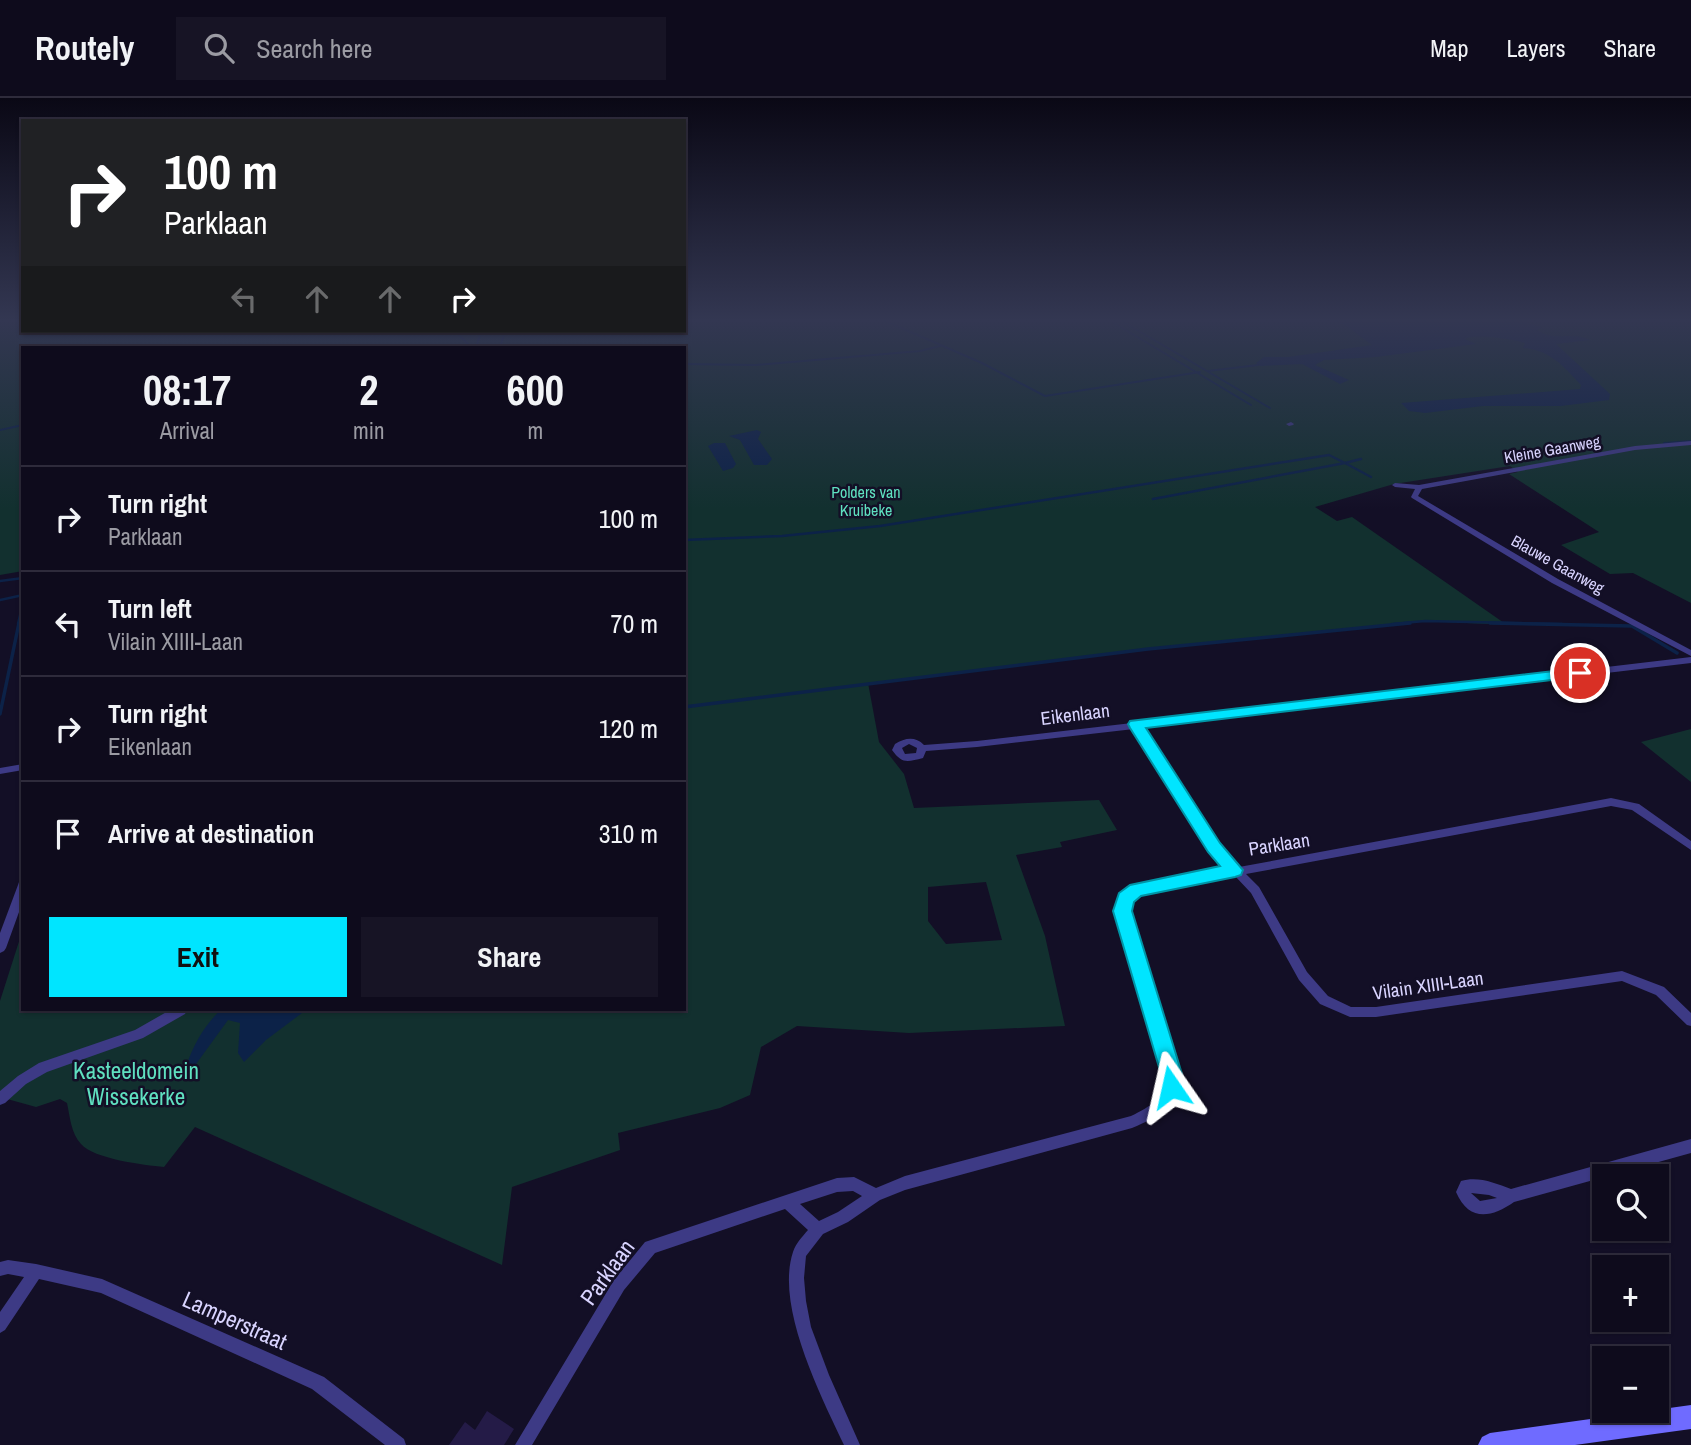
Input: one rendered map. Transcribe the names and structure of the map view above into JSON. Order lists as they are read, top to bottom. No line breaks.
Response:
{"streets":{"street":["Kleine Gaanweg","Blauwe Gaanweg","Eikenlaan","Parklaan","Vilain XIIII-Laan","Lamperstraat"]},"crossings":[["Kleine Gaanweg","Blauwe Gaanweg"],["Eikenlaan","Vilain XIIII-Laan"],["Parklaan","Vilain XIIII-Laan"]],"parks":["Polders van Kruibeke","Kasteeldomein Wissekerke"],"page":{"header":"Routely","search":"Search here","nav":["Map","Layers","Share"],"turn":["100 m","Parklaan"],"eta":["08:17","Arrival","2","min","600","m"],"list":[{"name":"Turn right","note":"Parklaan","value":"100 m"},{"name":"Turn left","note":"Vilain XIIII-Laan","value":"70 m"},{"name":"Turn right","note":"Eikenlaan","value":"120 m"},{"name":"Arrive at destination","value":"310 m"}],"buttons":["Exit","Share"],"map_buttons":["+","−"]}}
